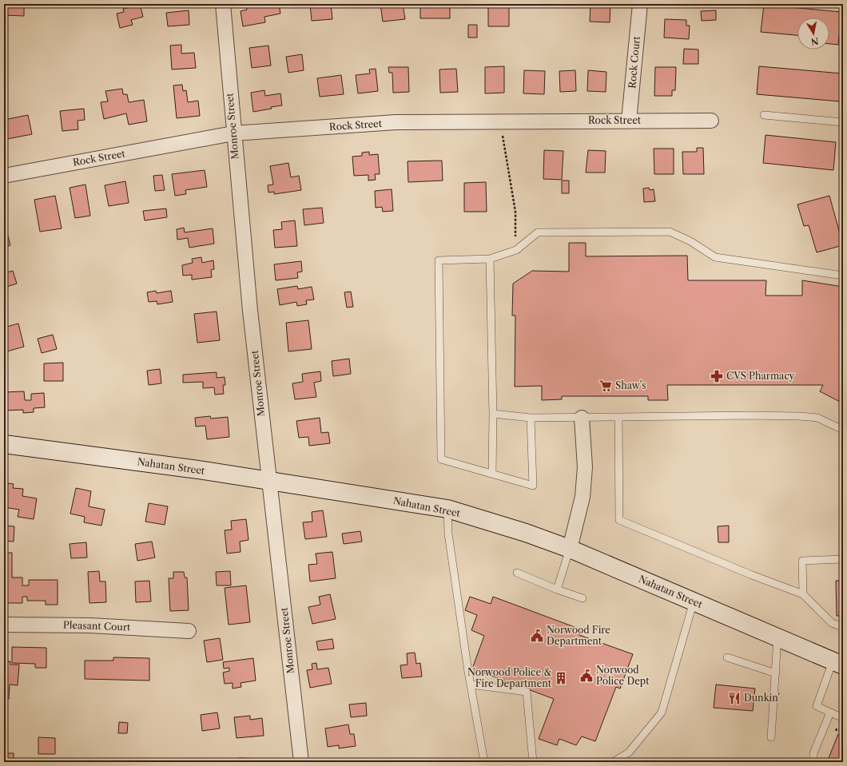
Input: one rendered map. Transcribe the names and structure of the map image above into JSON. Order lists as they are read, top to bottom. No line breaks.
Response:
{"streets":{"main road":["Nahatan Street"],"street":["Rock Court","Rock Street","Monroe Street","Pleasant Court"]},"crossings":[["Rock Court","Rock Street"],["Rock Street","Monroe Street"],["Monroe Street","Nahatan Street"]],"places":{"pharmacy":["CVS Pharmacy"],"supermarket":["Shaw's"],"public building":["Norwood Fire Department","Norwood Police Dept"],"building":["Norwood Police & Fire Department"],"restaurant":["Dunkin'"]},"north":"bottom"}
